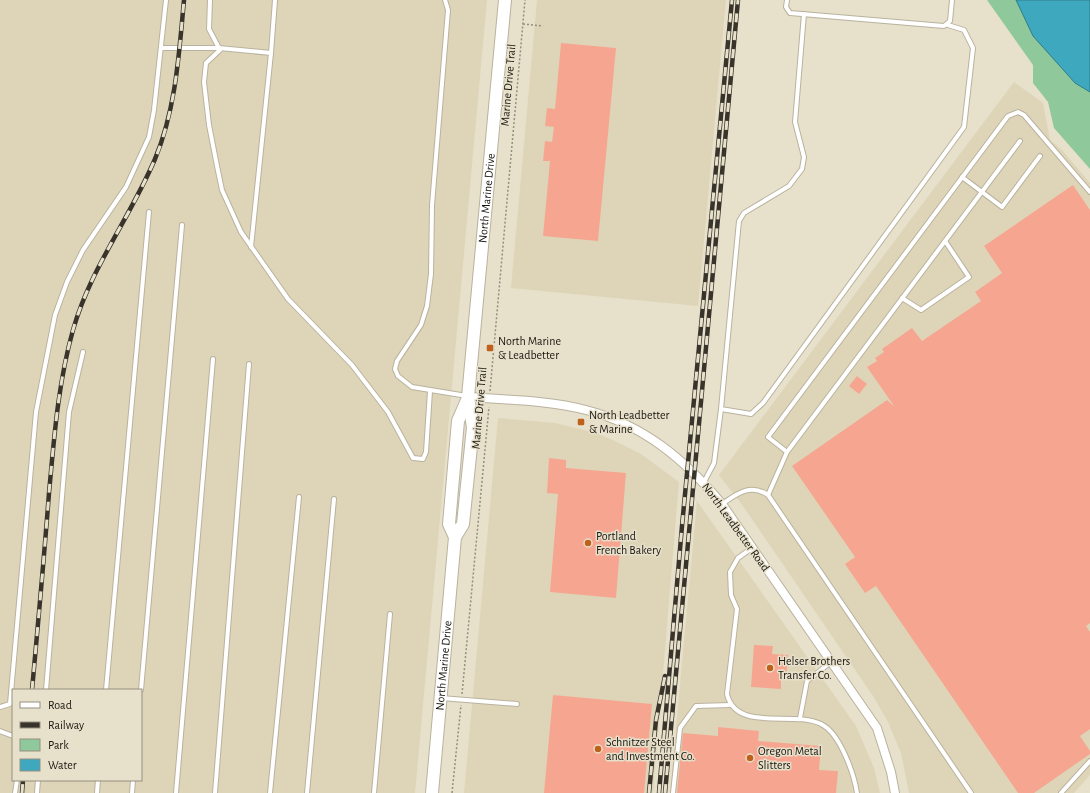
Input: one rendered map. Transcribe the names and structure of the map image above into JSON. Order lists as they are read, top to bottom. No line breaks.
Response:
{"streets":{"main road":["North Marine Drive"],"street":["North Leadbetter Road"],"path":["Marine Drive Trail"]},"crossings":[["Marine Drive Trail","North Leadbetter Road"],["North Marine Drive","North Leadbetter Road"]],"places":{"transit":["North Marine & Leadbetter","North Leadbetter & Marine"],"other":["Portland French Bakery","Helser Brothers Transfer Co.","Schnitzer Steel and Investment Co.","Oregon Metal Slitters"]},"legend":["Road","Railway","Park","Water"]}
